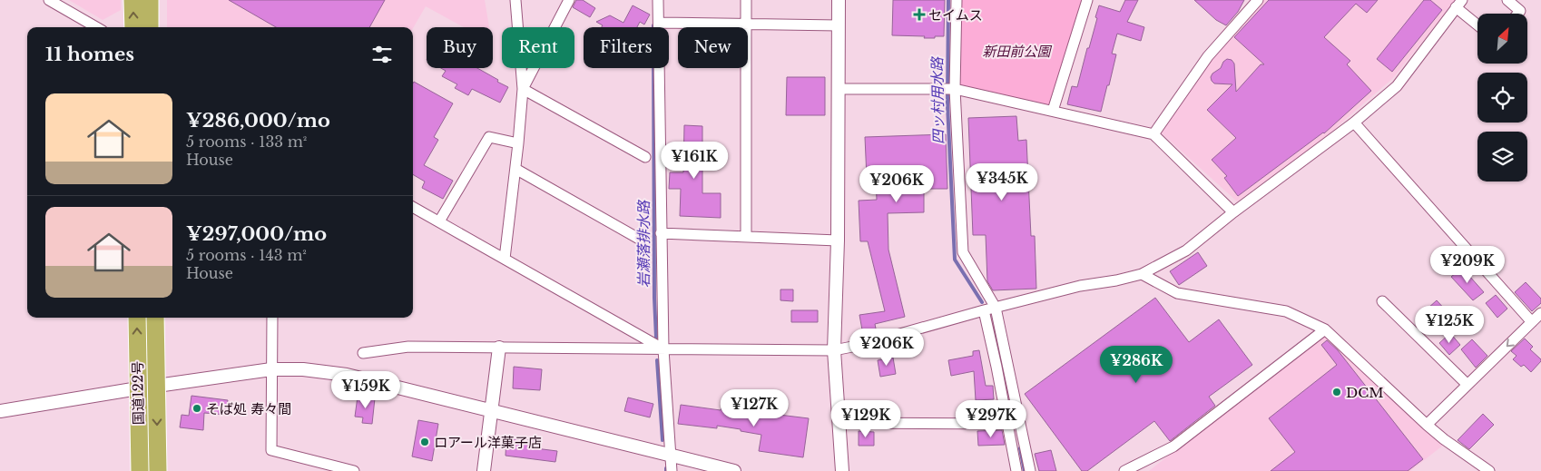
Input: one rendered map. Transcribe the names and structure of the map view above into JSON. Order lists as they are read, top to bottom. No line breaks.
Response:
{"streets":{"highway":["国道122号"]},"water":["四ッ村用水路","岩瀬落排水路"],"parks":["新田前公園"],"places":{"health":["セイムス"],"other":["DCM","そば処 寿々間","ロアール洋菓子店"]},"north":"top right","page":{"chip":["Buy","Rent","Filters","New"],"heading":"11 homes","list":[{"name":"¥286,000/mo","note":"5 rooms · 133 m² · House"},{"name":"¥297,000/mo","note":"5 rooms · 143 m² · House"}],"price":["¥161K","¥345K","¥206K","¥209K","¥125K","¥206K","¥286K","¥159K","¥127K","¥129K","¥297K"]}}
